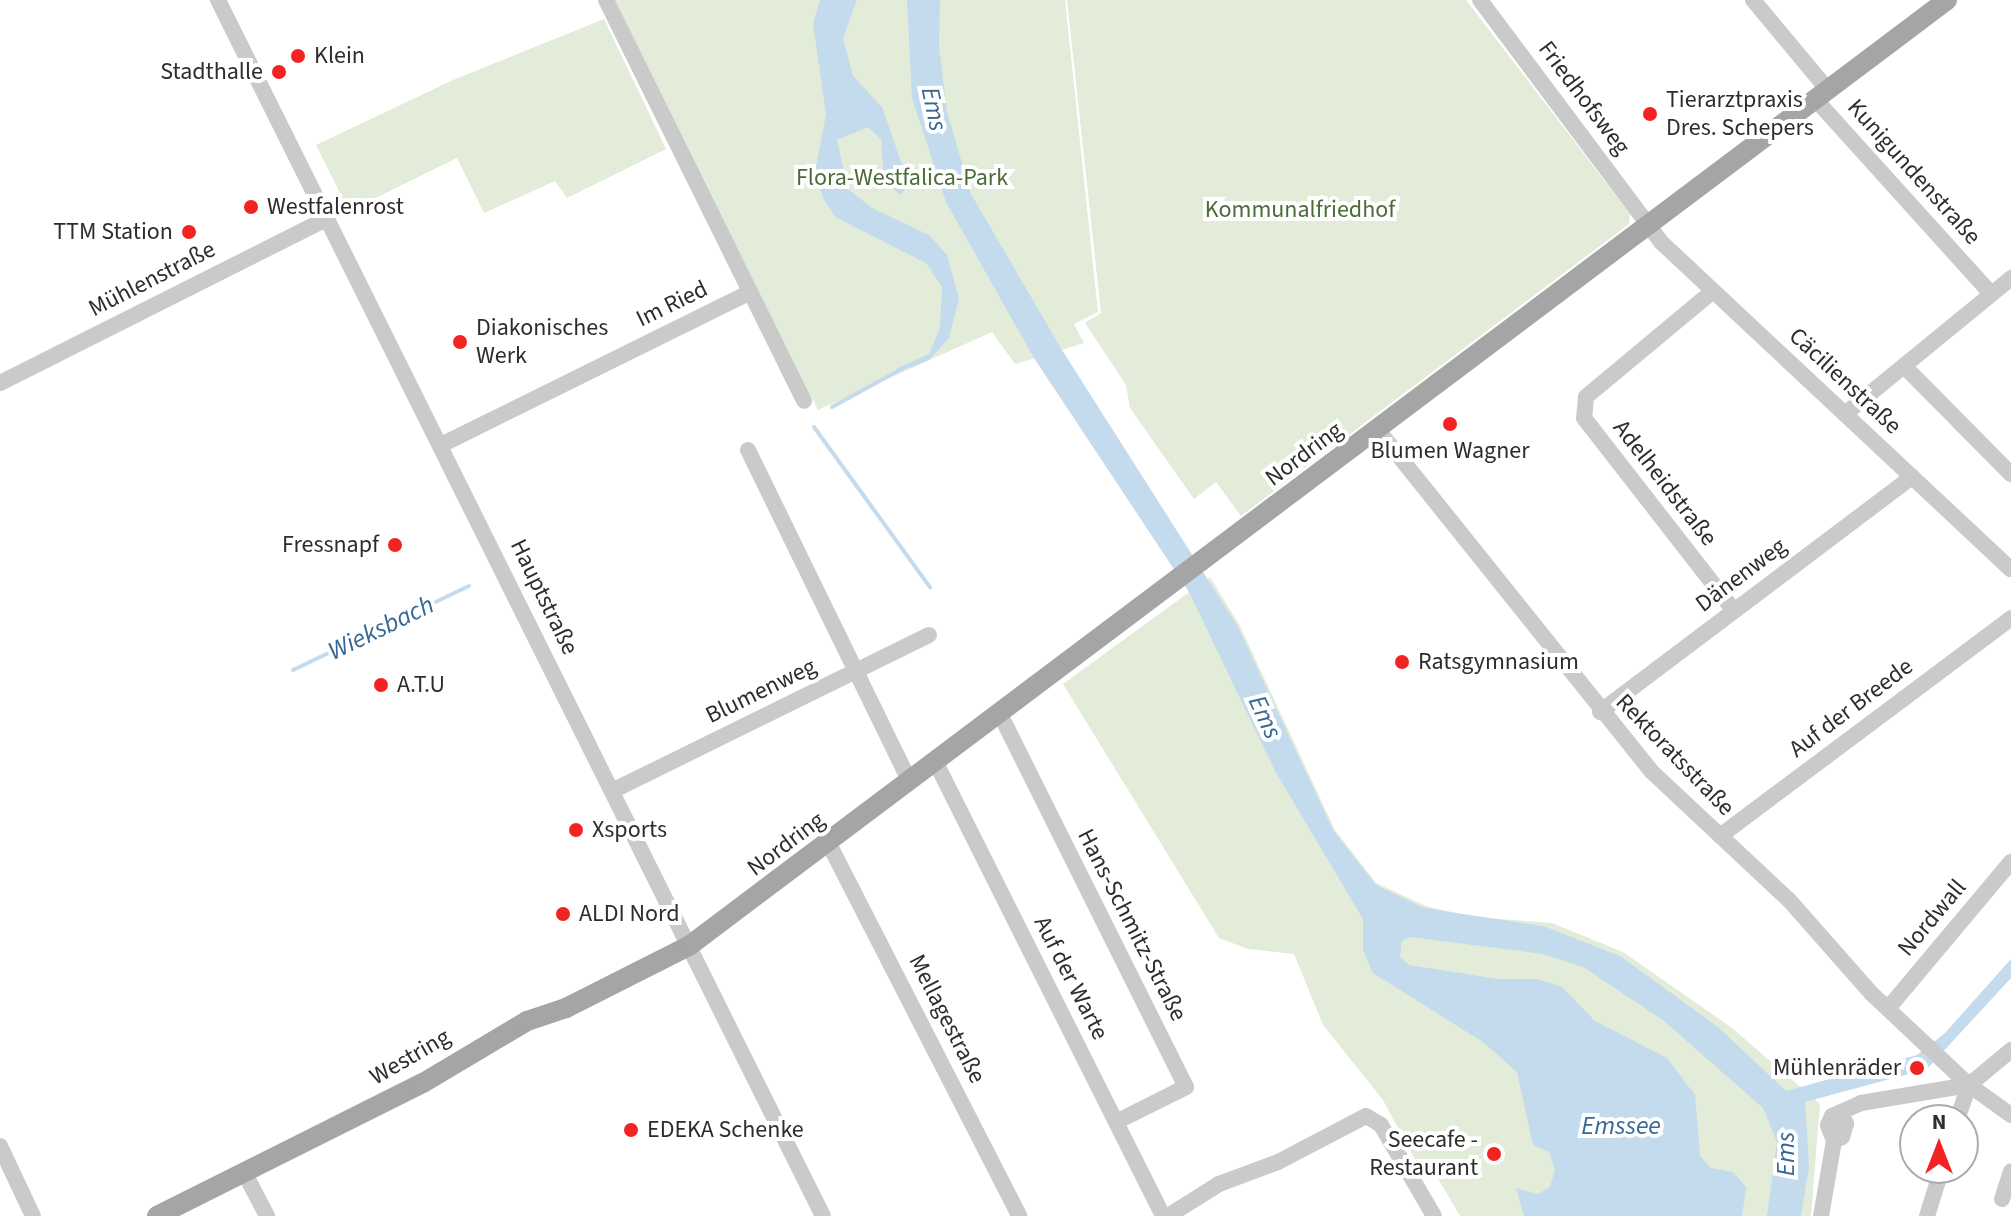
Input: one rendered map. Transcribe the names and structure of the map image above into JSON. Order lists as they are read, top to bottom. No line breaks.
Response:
{"streets":{"main road":["Nordring","Westring"],"street":["Friedhofsweg","Kunigundenstraße","Mühlenstraße","Im Ried","Cäcilienstraße","Adelheidstraße","Dänenweg","Hauptstraße","Blumenweg","Auf der Breede","Rektoratsstraße","Nordwall","Hans-Schmitz-Straße","Auf der Warte","Mellagestraße"]},"crossings":[["Friedhofsweg","Cäcilienstraße"],["Friedhofsweg","Nordring"],["Kunigundenstraße","Nordring"],["Mühlenstraße","Hauptstraße"],["Im Ried","Hauptstraße"],["Cäcilienstraße","Nordring"],["Cäcilienstraße","Adelheidstraße"],["Cäcilienstraße","Dänenweg"],["Nordring","Hauptstraße"],["Nordring","Rektoratsstraße"],["Nordring","Hans-Schmitz-Straße"],["Nordring","Auf der Warte"],["Nordring","Mellagestraße"],["Nordring","Westring"],["Adelheidstraße","Dänenweg"],["Dänenweg","Rektoratsstraße"],["Hauptstraße","Blumenweg"],["Hauptstraße","Westring"],["Auf der Breede","Rektoratsstraße"],["Rektoratsstraße","Nordwall"],["Hans-Schmitz-Straße","Auf der Warte"]],"water":["Ems","Wieksbach","Emssee"],"parks":["Flora-Westfalica-Park","Kommunalfriedhof"],"places":["Klein","Stadthalle","Tierarztpraxis Dres. Schepers","Westfalenrost","TTM Station","Diakonisches Werk","Blumen Wagner","Fressnapf","Ratsgymnasium","A.T.U","Xsports","ALDI Nord","Mühlenräder","EDEKA Schenke","Seecafe - Restaurant"],"north":"top"}
